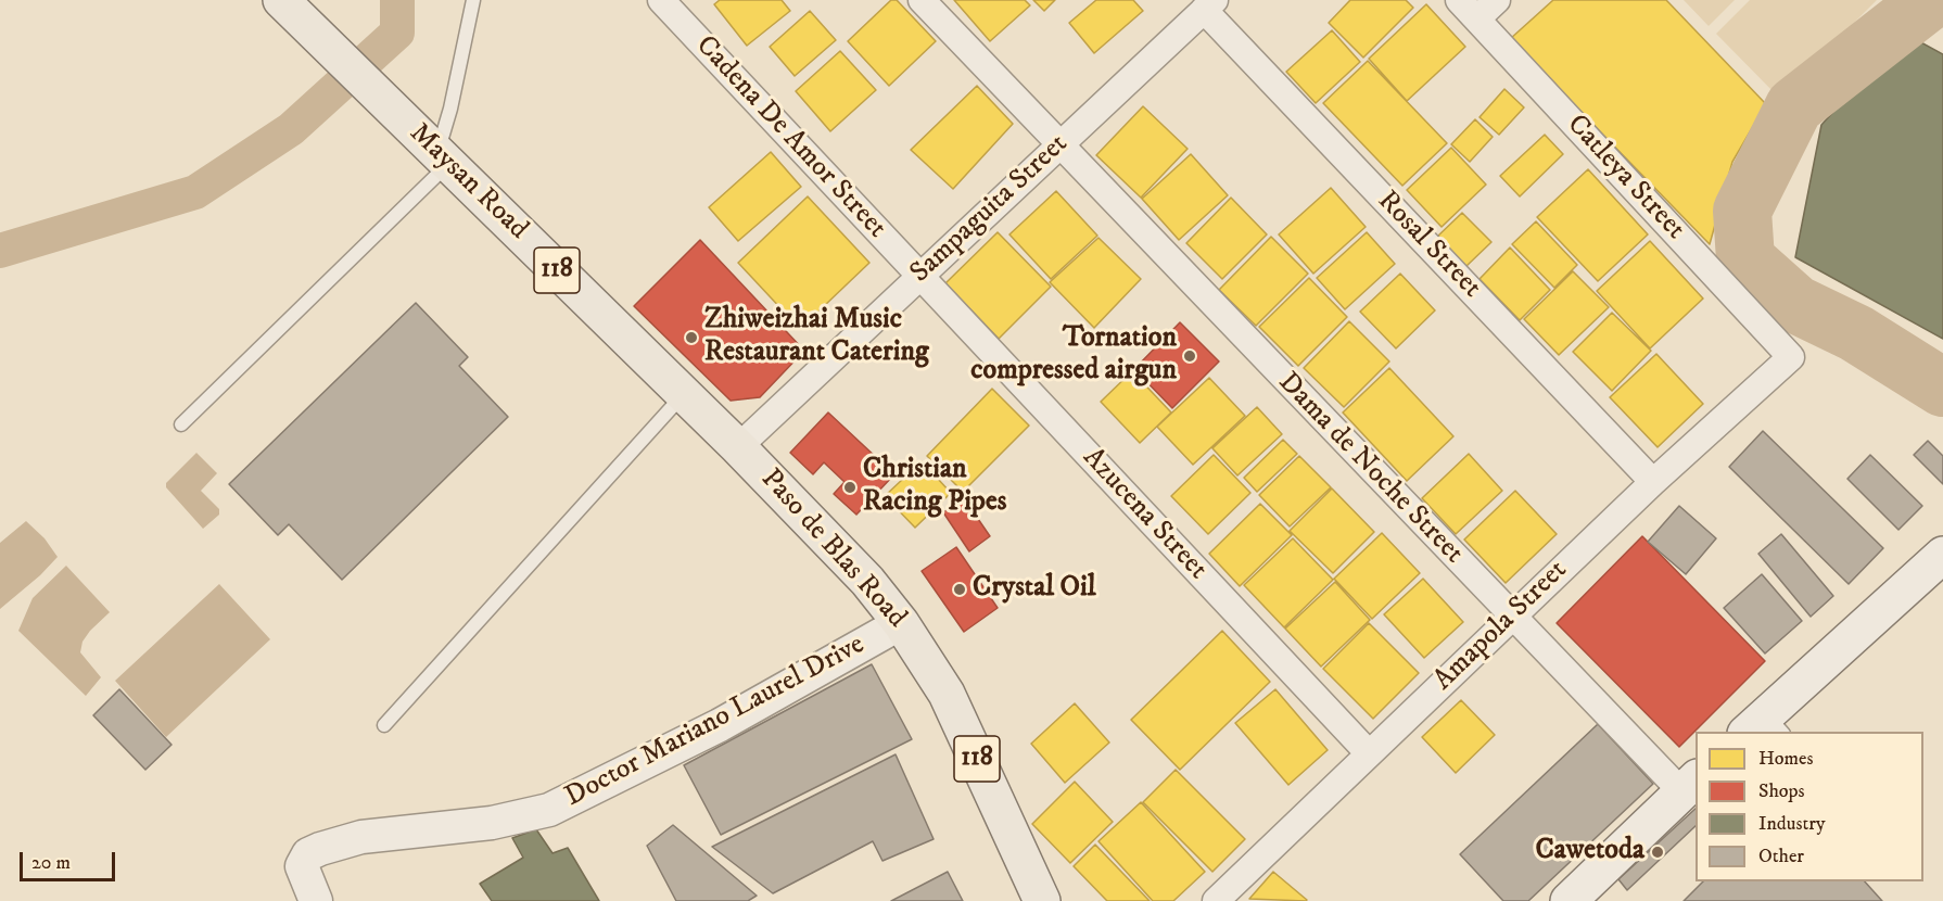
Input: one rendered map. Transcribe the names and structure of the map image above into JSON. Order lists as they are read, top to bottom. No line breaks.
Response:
{"streets":{"main road":["Maysan Road","118","Paso de Blas Road"],"street":["Cadena De Amor Street","Catleya Street","Sampaguita Street","Rosal Street","Dama de Noche Street","Azucena Street","Amapola Street","Doctor Mariano Laurel Drive"]},"crossings":[["Cadena De Amor Street","Sampaguita Street"],["Cadena De Amor Street","Azucena Street"],["Catleya Street","Amapola Street"],["Maysan Road","Sampaguita Street"],["Maysan Road","Paso de Blas Road"],["Sampaguita Street","Rosal Street"],["Sampaguita Street","Dama de Noche Street"],["Sampaguita Street","Azucena Street"],["Sampaguita Street","Paso de Blas Road"],["Rosal Street","Amapola Street"],["Dama de Noche Street","Amapola Street"],["Azucena Street","Amapola Street"],["Paso de Blas Road","Doctor Mariano Laurel Drive"]],"places":["Zhiweizhai Music Restaurant Catering","Tornation compressed airgun","Christian Racing Pipes","Crystal Oil","Cawetoda"],"legend":["Homes","Shops","Industry","Other"],"scale_bar":"20 m"}
